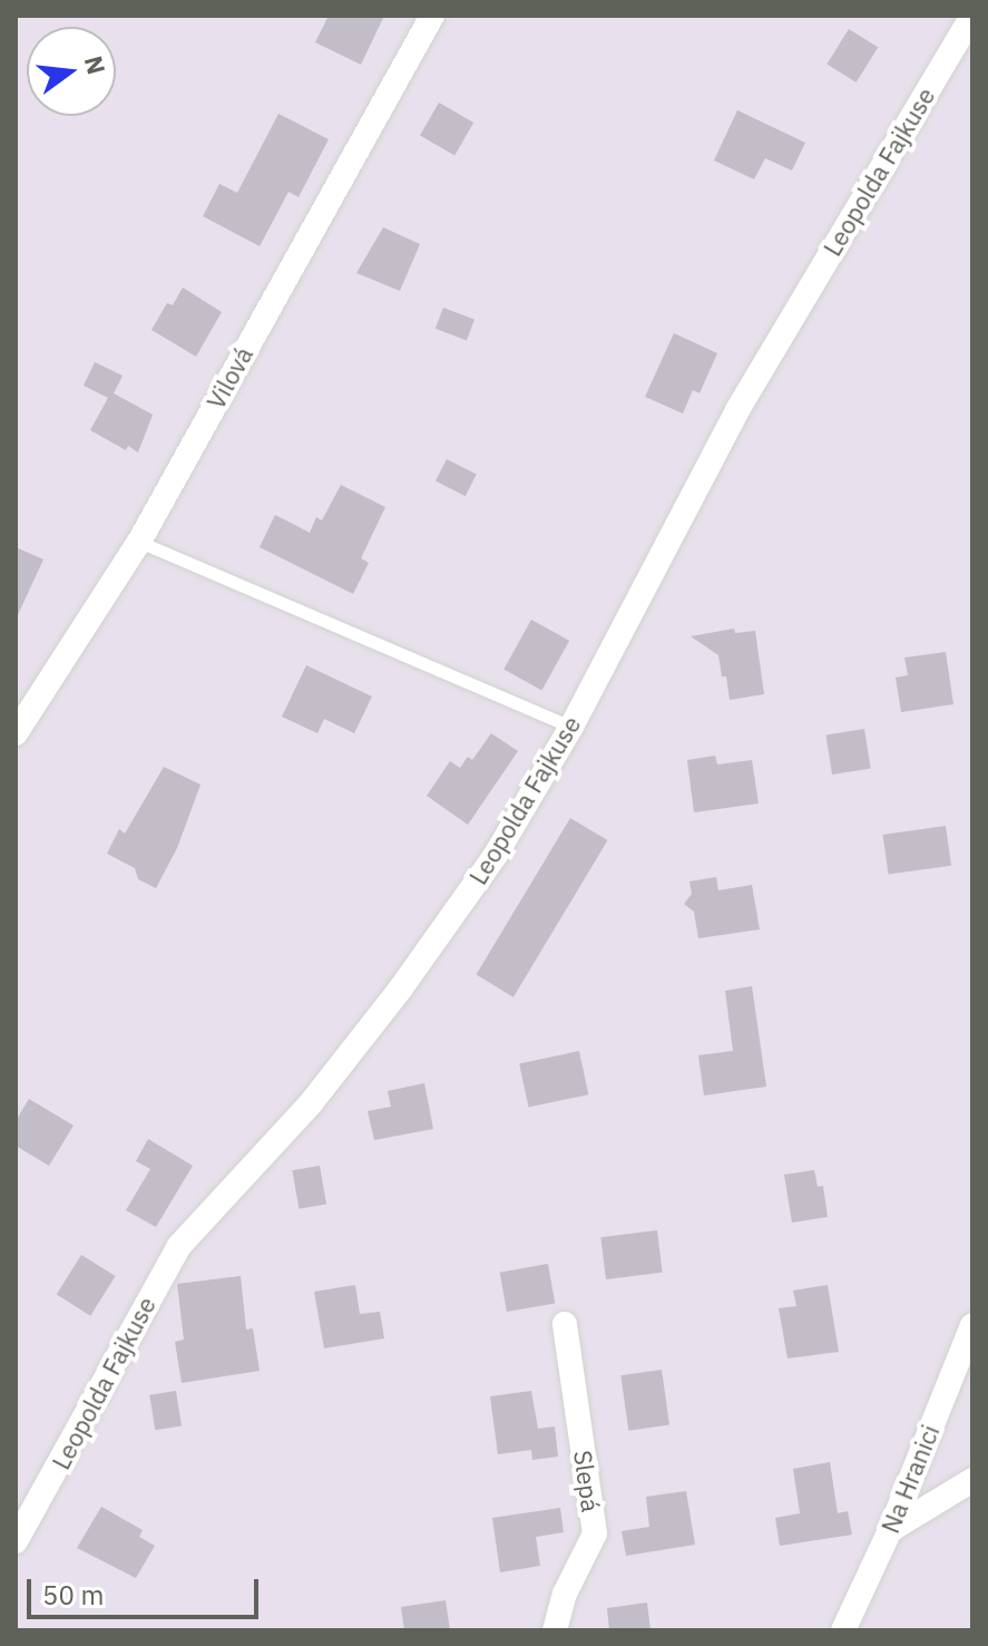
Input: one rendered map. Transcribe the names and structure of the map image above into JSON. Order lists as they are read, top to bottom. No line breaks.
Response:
{"streets":{"street":["Leopolda Fajkuse","Vilová","Na Hranici","Slepá"]},"scale_bar":"50 m","north":"right"}
